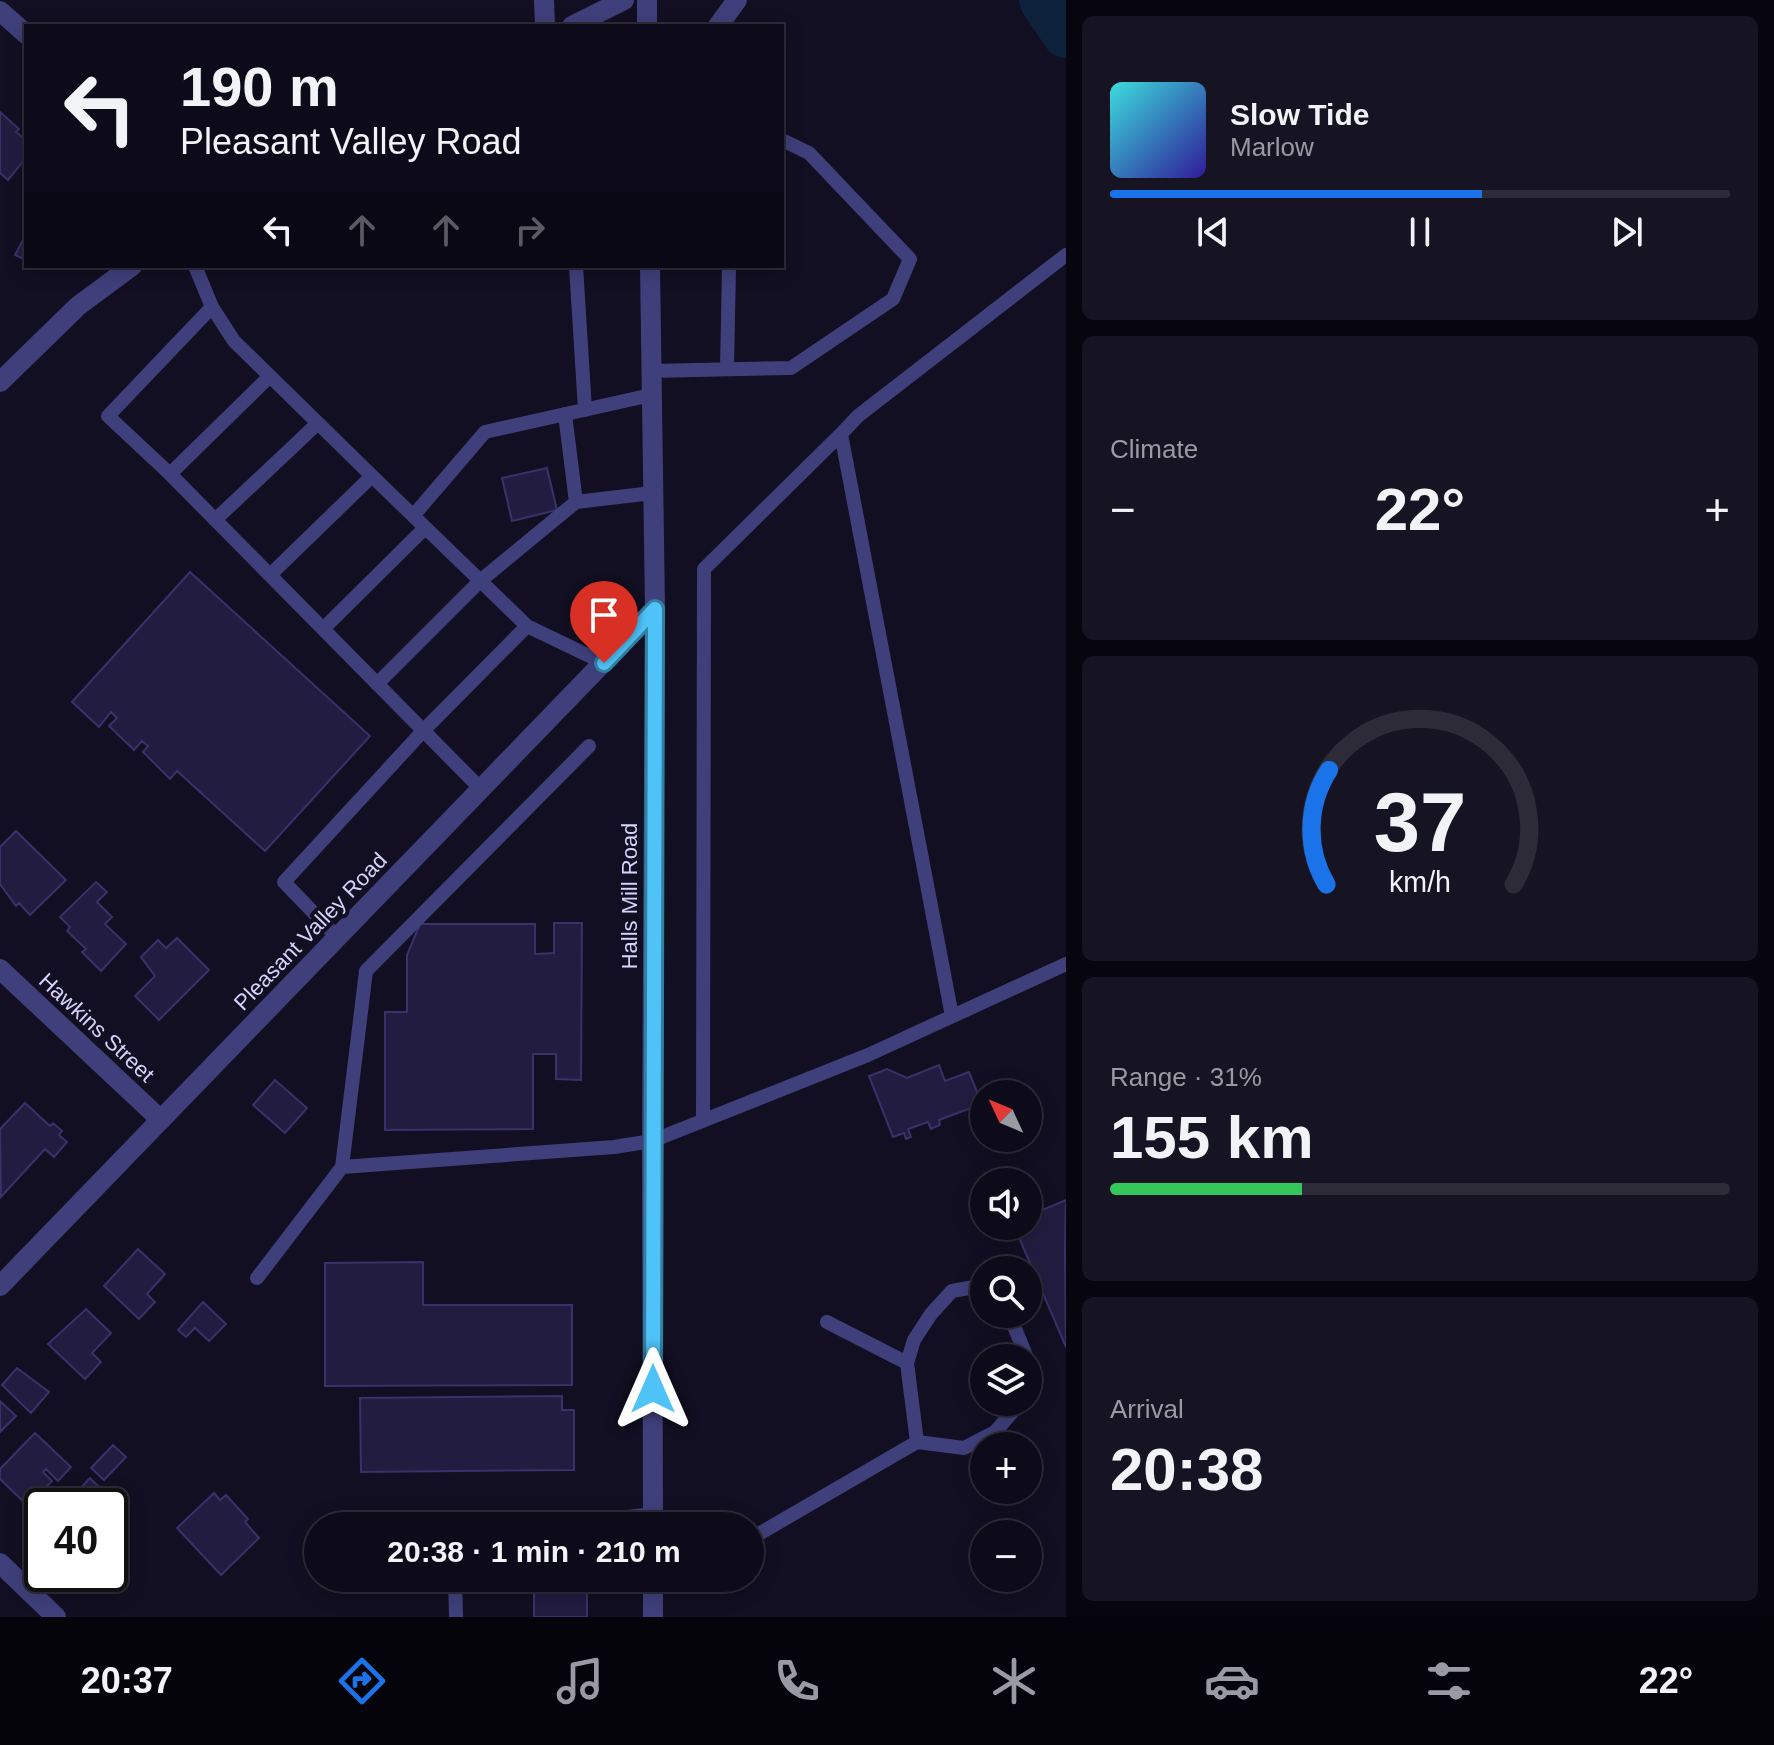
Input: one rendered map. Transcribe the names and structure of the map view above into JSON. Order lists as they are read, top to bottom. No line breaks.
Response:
{"streets":{"street":["Halls Mill Road","Pleasant Valley Road","Hawkins Street"]},"crossings":[["Halls Mill Road","Pleasant Valley Road"],["Pleasant Valley Road","Hawkins Street"]],"north":"top left","page":{"turn":["190 m","Pleasant Valley Road"],"song":["Slow Tide","Marlow"],"tile":["Climate",["Range · 31%","155 km"],["Arrival","20:38"]],"heat":["−","22°","+"],"map_buttons":["+","−"],"limit":"40","trip":"20:38 · 1 min · 210 m","tabs":["20:37","22°"],"gauge":["37","km/h"]}}
